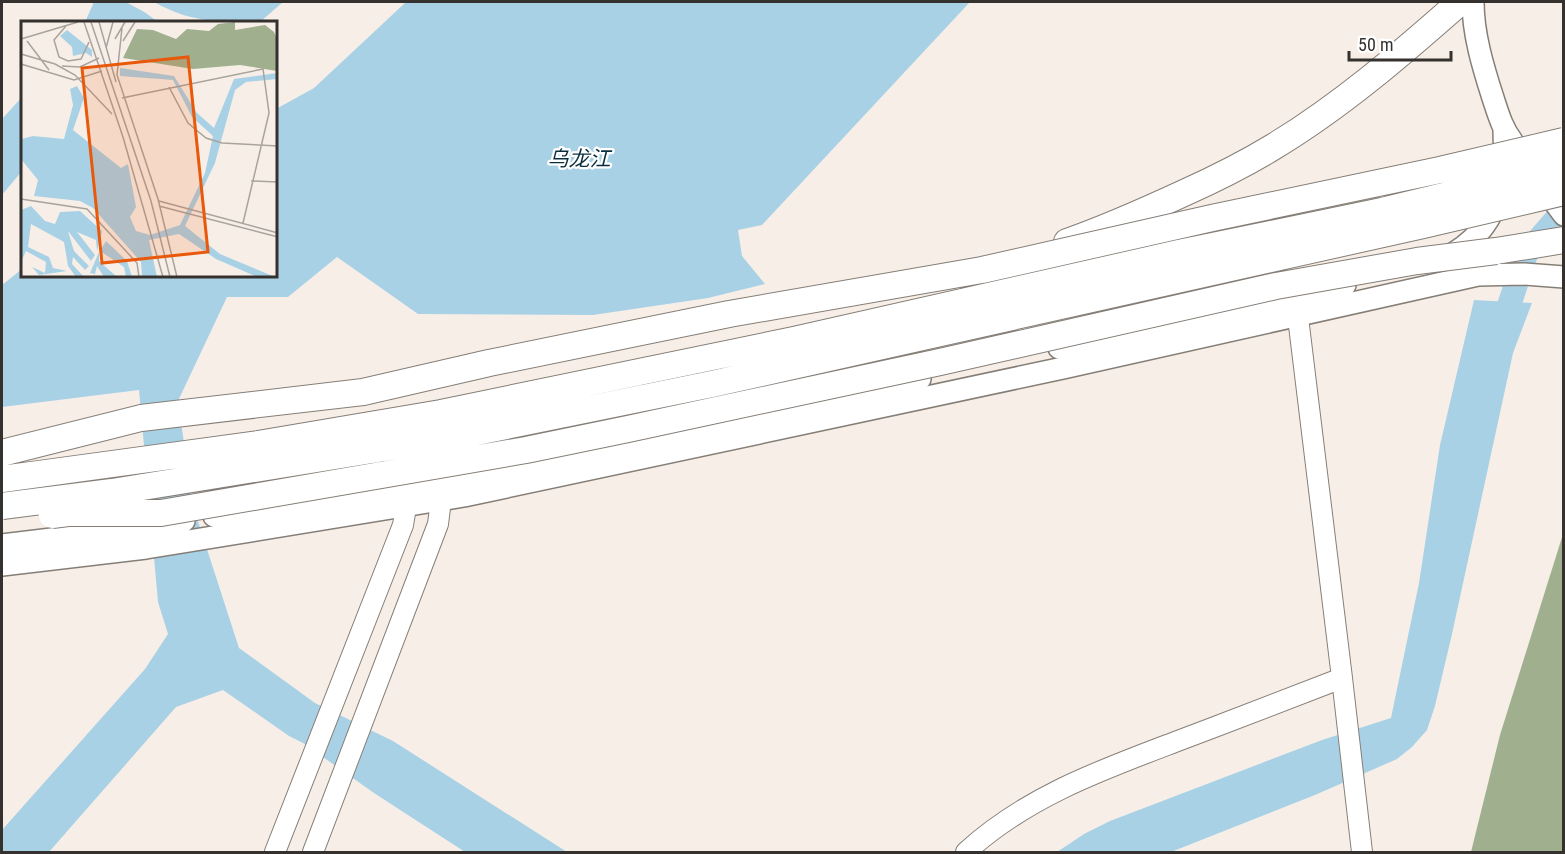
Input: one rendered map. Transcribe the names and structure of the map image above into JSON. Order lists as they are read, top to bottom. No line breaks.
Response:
{"water":["乌龙江"],"scale_bar":"50 m"}
